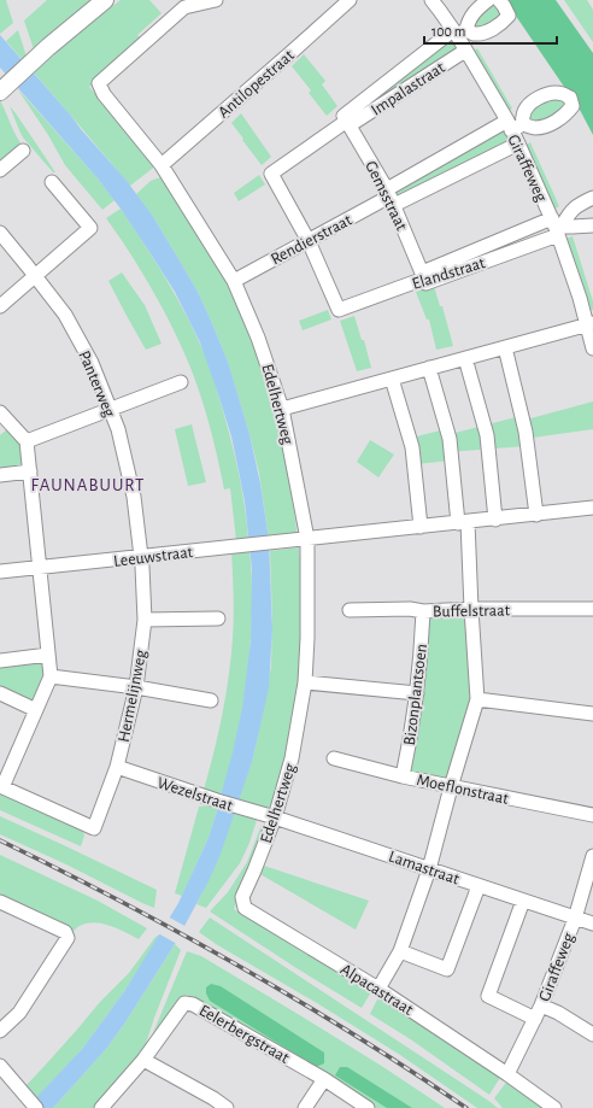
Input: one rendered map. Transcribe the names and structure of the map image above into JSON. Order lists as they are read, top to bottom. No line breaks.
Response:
{"streets":{"street":["Antilopestraat","Impalastraat","Giraffeweg","Gemsstraat","Rendierstraat","Elandstraat","Panterweg","Edelhertweg","Leeuwstraat","Buffelstraat","Bizonplantsoen","Hermelijnweg","Moeflonstraat","Wezelstraat","Lamastraat","Alpacastraat","Eelerbergstraat"]},"crossings":[["Antilopestraat","Edelhertweg"],["Impalastraat","Giraffeweg"],["Impalastraat","Gemsstraat"],["Impalastraat","Rendierstraat"],["Impalastraat","Elandstraat"],["Giraffeweg","Rendierstraat"],["Giraffeweg","Elandstraat"],["Giraffeweg","Lamastraat"],["Giraffeweg","Alpacastraat"],["Gemsstraat","Rendierstraat"],["Gemsstraat","Elandstraat"],["Rendierstraat","Elandstraat"],["Rendierstraat","Edelhertweg"],["Panterweg","Leeuwstraat"],["Panterweg","Hermelijnweg"],["Edelhertweg","Leeuwstraat"],["Edelhertweg","Wezelstraat"],["Edelhertweg","Lamastraat"],["Edelhertweg","Alpacastraat"],["Leeuwstraat","Hermelijnweg"],["Buffelstraat","Bizonplantsoen"],["Bizonplantsoen","Moeflonstraat"],["Hermelijnweg","Wezelstraat"],["Wezelstraat","Lamastraat"]],"districts":["FAUNABUURT"],"scale_bar":"100 m"}
